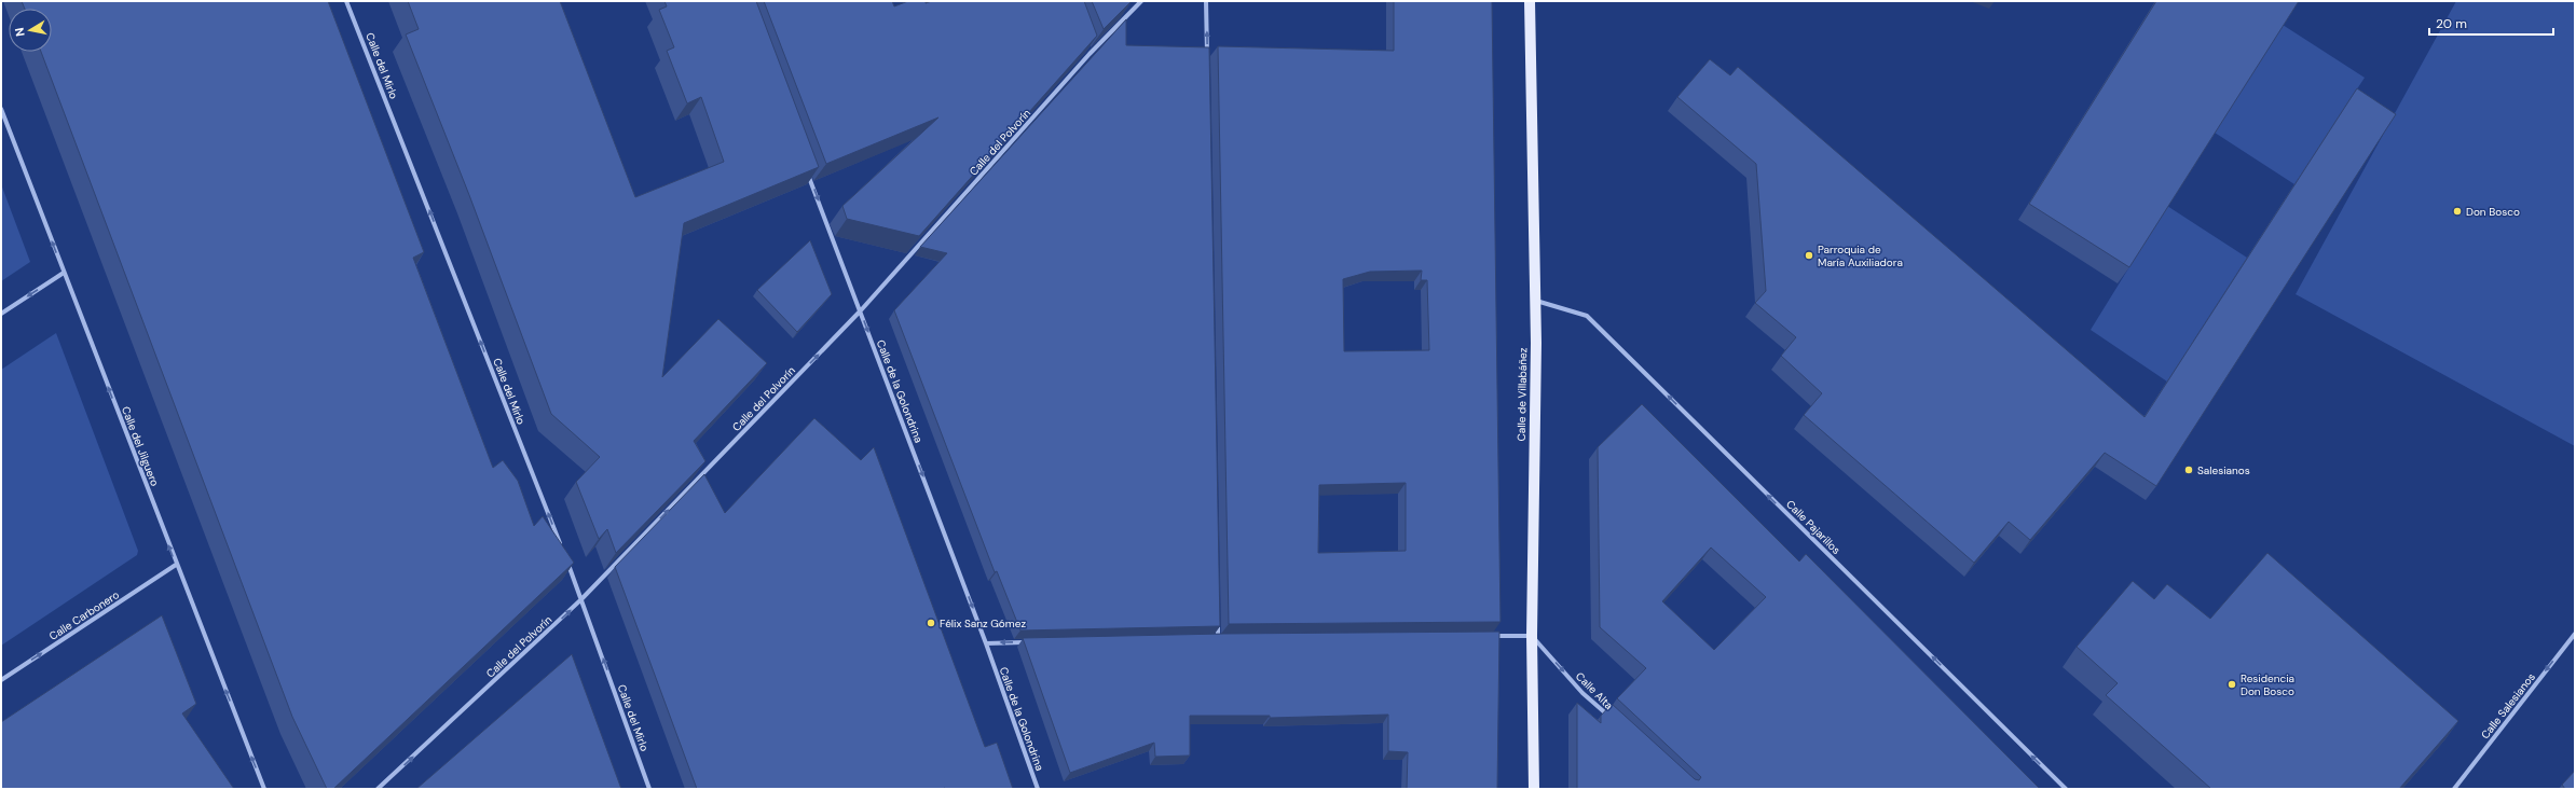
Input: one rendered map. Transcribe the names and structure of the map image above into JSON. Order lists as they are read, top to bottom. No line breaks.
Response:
{"streets":{"main road":["Calle de Villabáñez"],"street":["Calle del Mirlo","Calle del Polvorín","Calle de la Golondrina","Calle del Jilguero","Calle Pajarillos","Calle Carbonero","Calle Alta","Calle Salesianos"]},"crossings":[["Calle del Mirlo","Calle del Polvorín"],["Calle del Polvorín","Calle de la Golondrina"],["Calle de Villabáñez","Calle Pajarillos"],["Calle de Villabáñez","Calle Alta"],["Calle del Jilguero","Calle Carbonero"]],"one_way":["Calle del Mirlo","Calle del Polvorín","Calle de la Golondrina","Calle del Jilguero","Calle Pajarillos","Calle Carbonero","Calle Alta","Calle Salesianos"],"places":["Don Bosco","Parroquia de María Auxiliadora","Salesianos","Félix Sanz Gómez","Residencia Don Bosco"],"scale_bar":"20 m","north":"left"}
